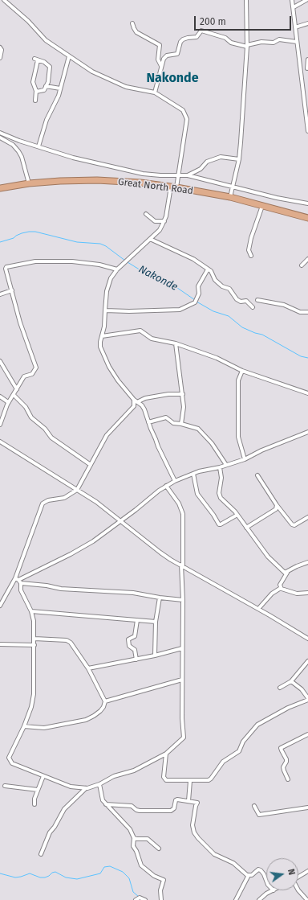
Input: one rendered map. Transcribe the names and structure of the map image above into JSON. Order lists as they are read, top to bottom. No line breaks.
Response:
{"streets":{"highway":["Great North Road"]},"districts":["Nakonde"],"water":["Nakonde"],"scale_bar":"200 m","north":"right"}
